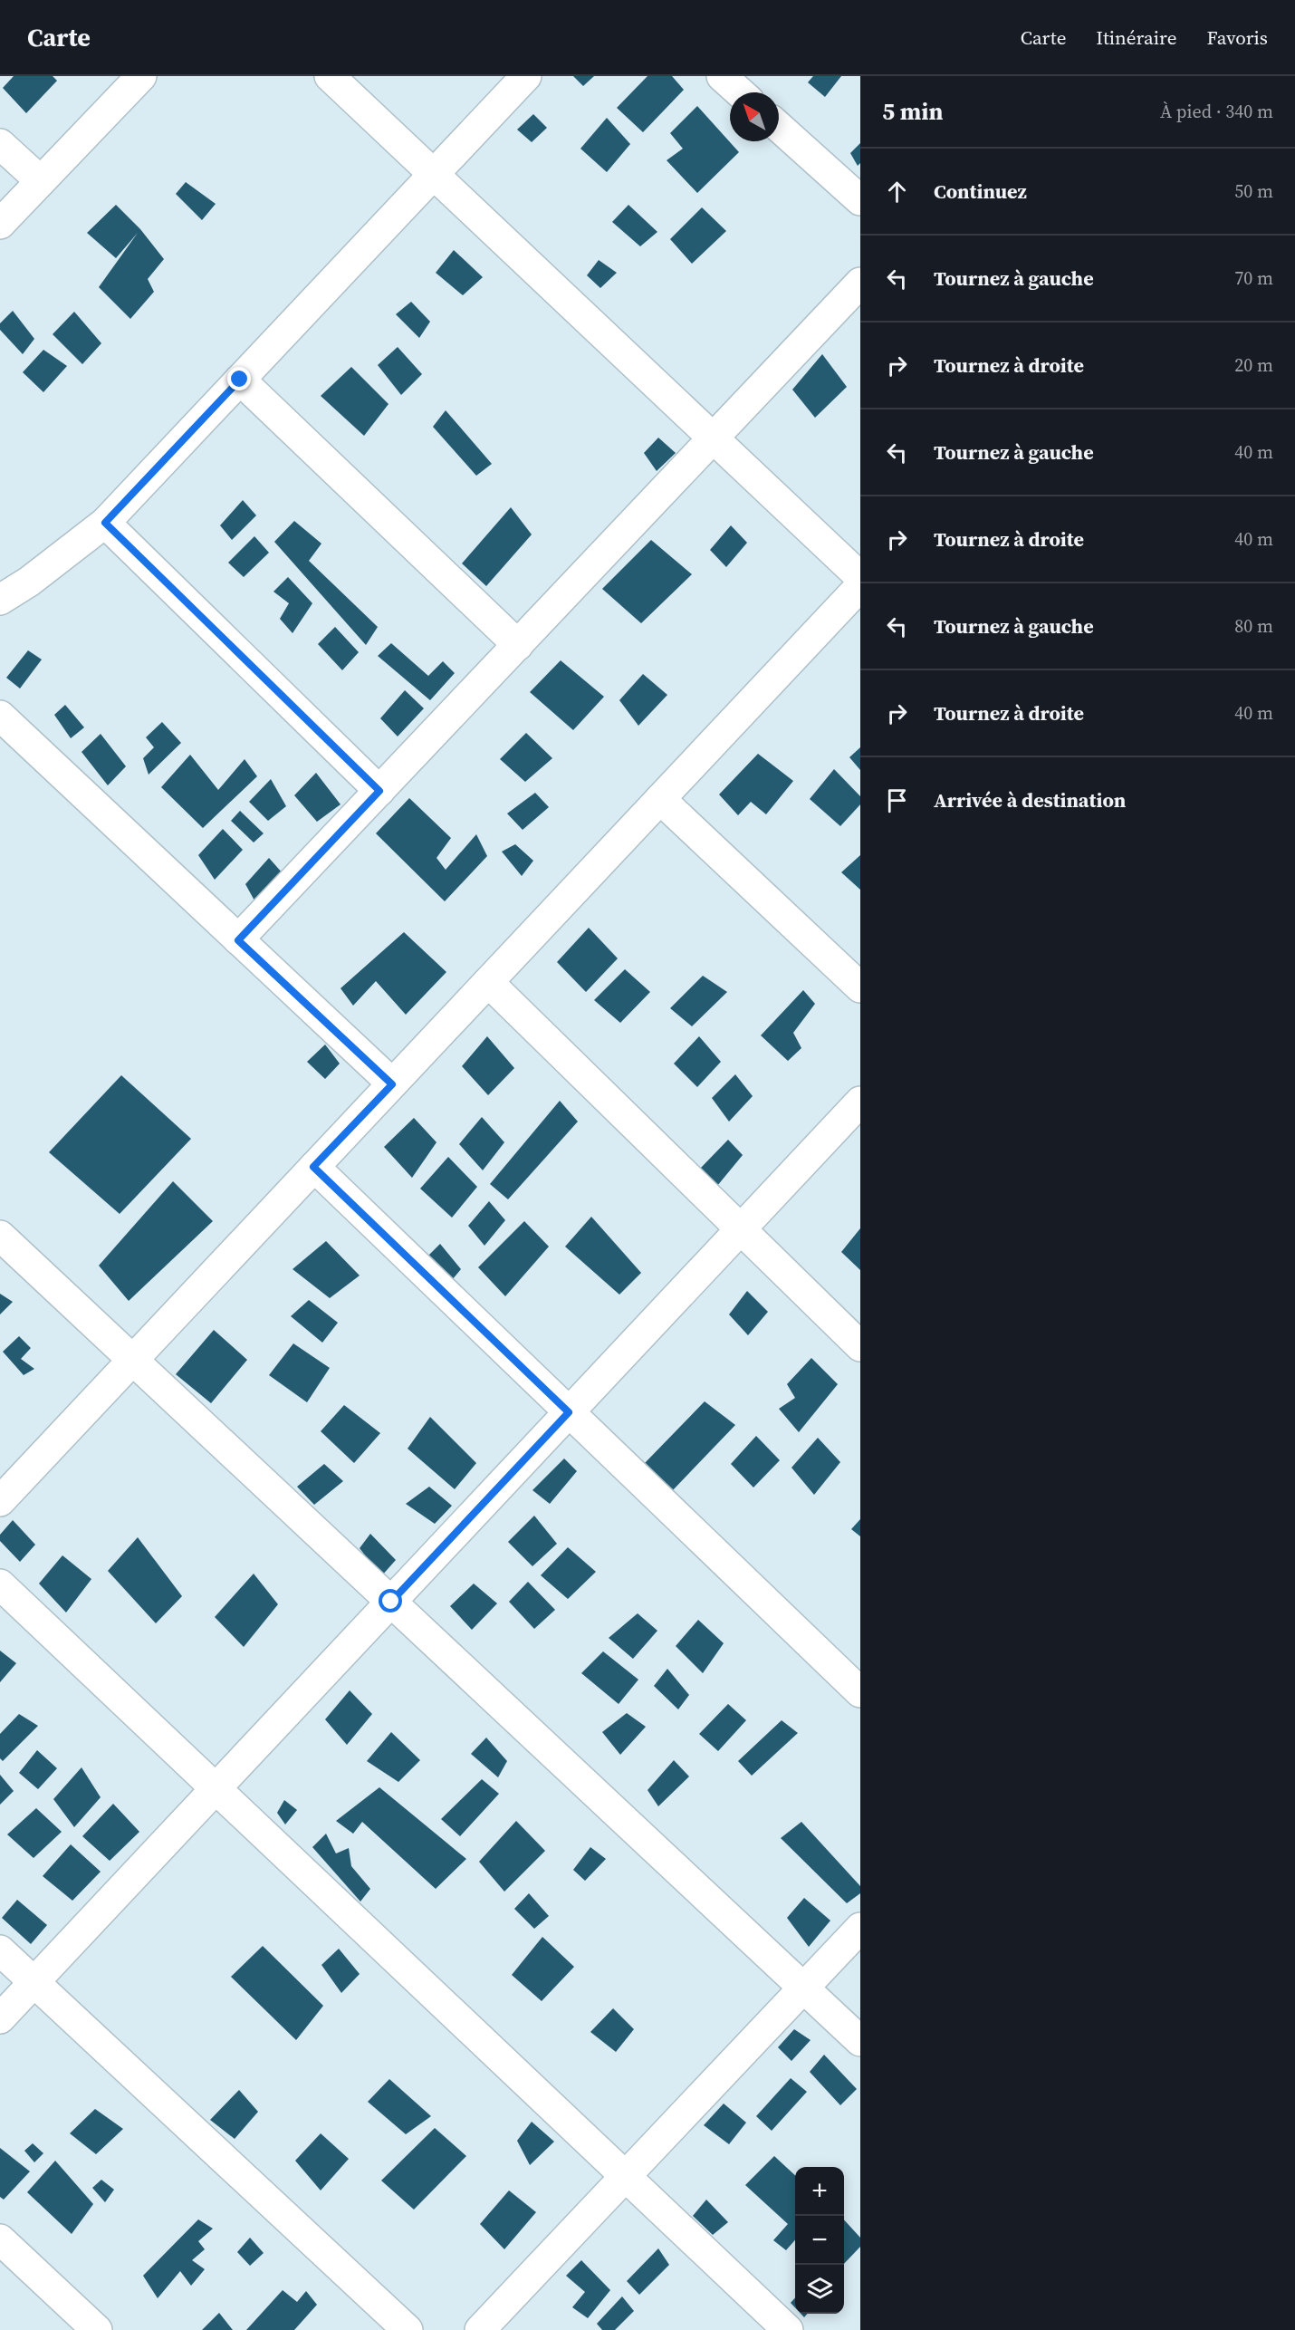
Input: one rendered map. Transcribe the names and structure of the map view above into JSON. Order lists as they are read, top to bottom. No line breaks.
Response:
{"north":"top left","page":{"header":"Carte","nav":["Carte","Itinéraire","Favoris"],"heading":["5 min","À pied · 340 m"],"list":[["Continuez","50 m"],["Tournez à gauche","70 m"],["Tournez à droite","20 m"],["Tournez à gauche","40 m"],["Tournez à droite","40 m"],["Tournez à gauche","80 m"],["Tournez à droite","40 m"],"Arrivée à destination"],"map_buttons":["+","−"]}}
